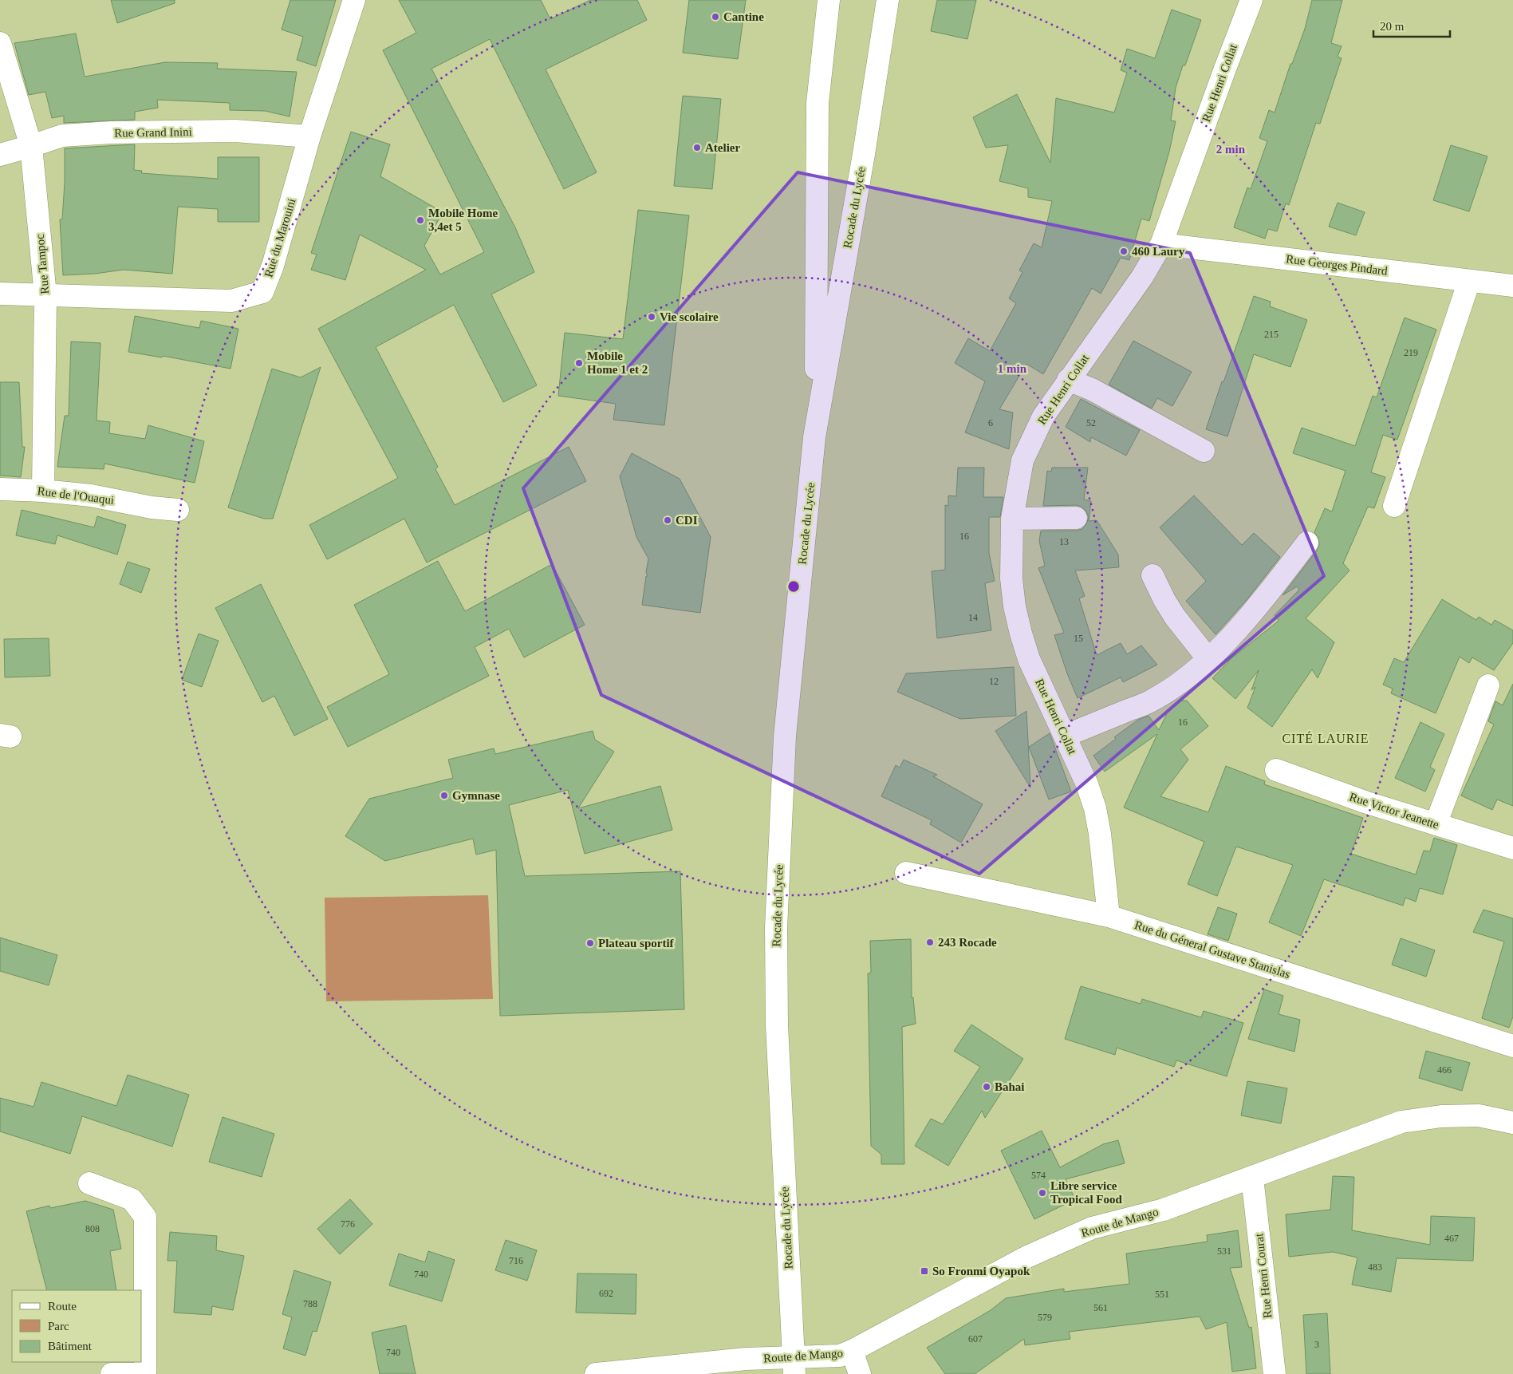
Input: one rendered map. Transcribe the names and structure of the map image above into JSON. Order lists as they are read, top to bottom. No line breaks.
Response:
{"streets":{"street":["Rue Henri Collat","Rue Grand Inini","Rocade du Lycée","Rue du Marouini","Rue Tampoc","Rue Georges Pindard","Rue de l'Ouaqui","Rue Victor Jeanette","Rue du Géneral Gustave Stanislas","Route de Mango","Rue Henri Courat"]},"crossings":[["Rue Henri Collat","Rue Georges Pindard"],["Rue Henri Collat","Rue du Géneral Gustave Stanislas"],["Rue Grand Inini","Rue du Marouini"],["Rue Grand Inini","Rue Tampoc"],["Rocade du Lycée","Route de Mango"],["Rue du Marouini","Rue Tampoc"],["Rue Tampoc","Rue de l'Ouaqui"],["Route de Mango","Rue Henri Courat"]],"districts":["CITÉ LAURIE"],"places":{"other":["Cantine","Atelier","Mobile Home 3,4et 5","460 Laury","Vie scolaire","Mobile Home 1 et 2","CDI","Gymnase","243 Rocade","Plateau sportif","Bahai","Libre service Tropical Food"],"transit":["So Fronmi Oyapok"]},"house_numbers":["215","219","6","52","16","13","14","15","12","16","466","574","776","808","467","531","716","483","740","692","551","788","561","579","607","3","740"],"legend":["Route","Parc","Bâtiment"],"scale_bar":"20 m","rings":["2 min","1 min"]}
